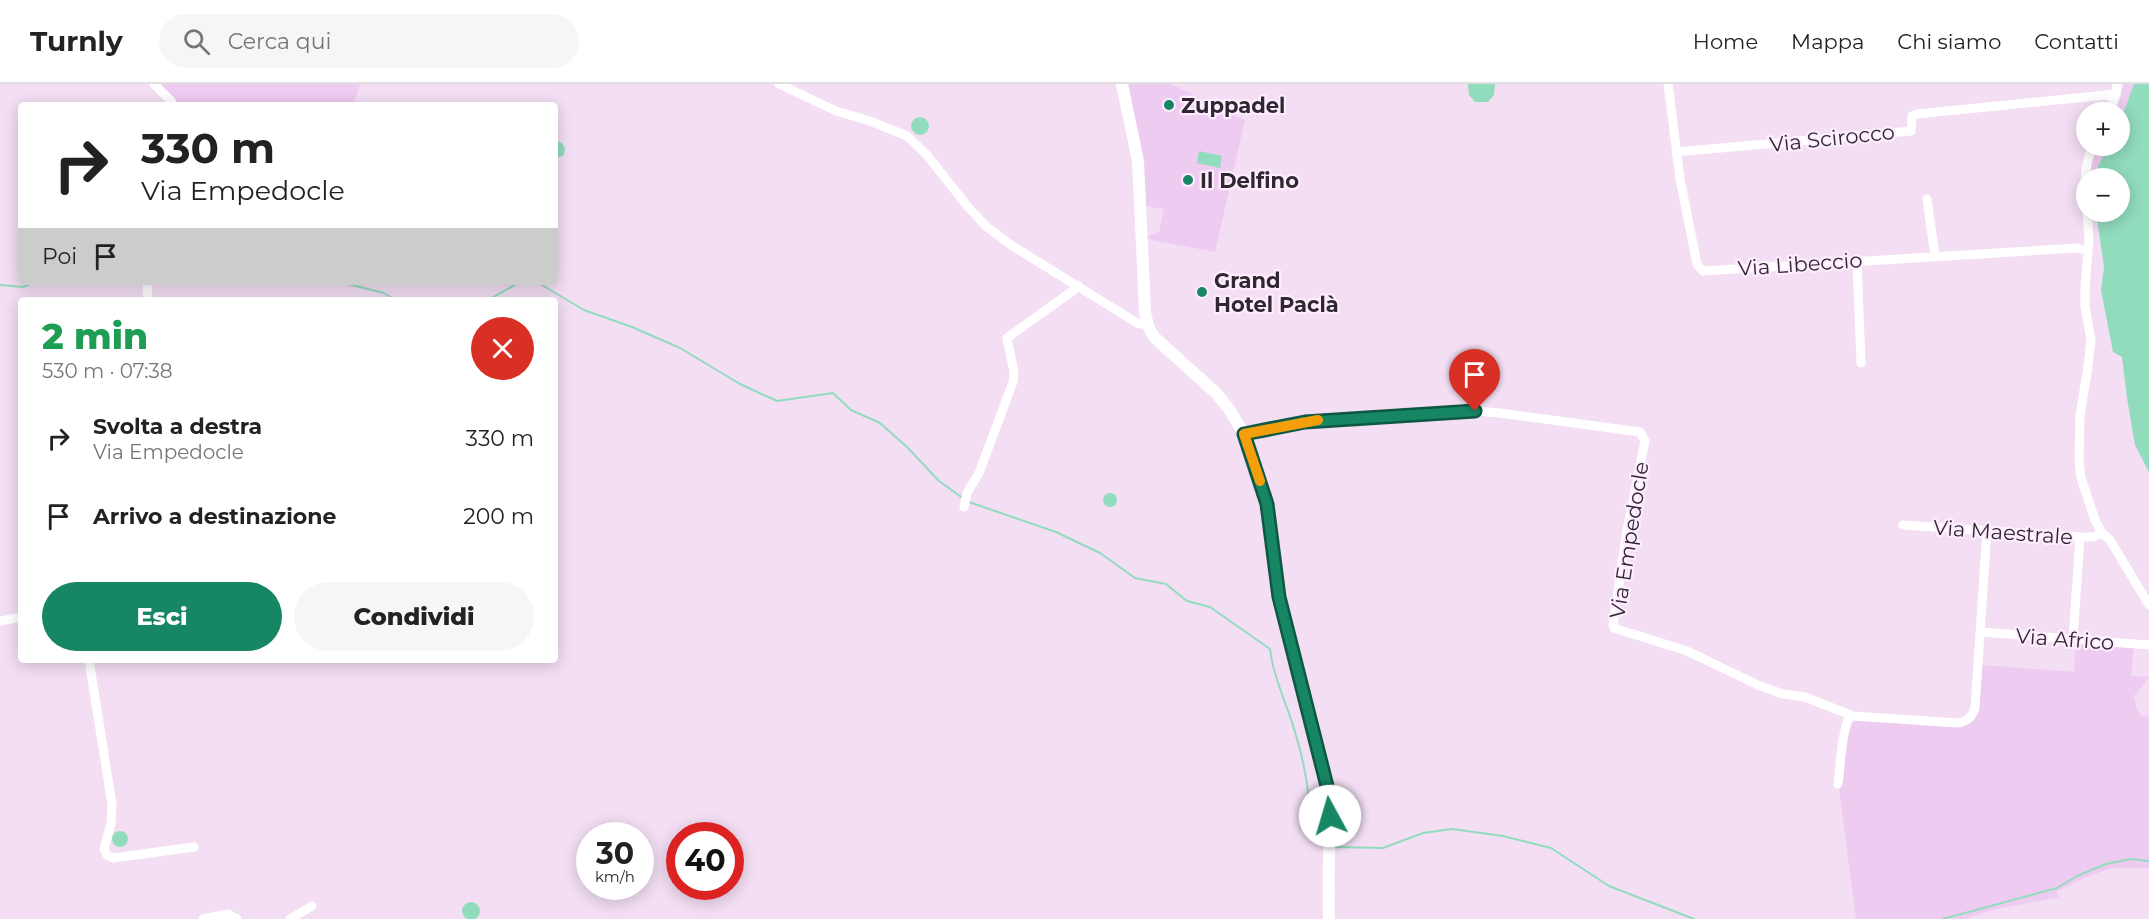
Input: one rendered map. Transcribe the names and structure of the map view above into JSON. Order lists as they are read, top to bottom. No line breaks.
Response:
{"streets":{"street":["Via Scirocco","Via Libeccio","Via Maestrale","Via Empedocle","Via Africo"]},"crossings":[["Via Scirocco","Via Libeccio"],["Via Maestrale","Via Empedocle"],["Via Empedocle","Via Africo"]],"places":["Zuppadel","Il Delfino","Grand Hotel Paclà"],"page":{"header":"Turnly","search":"Cerca qui","nav":["Home","Mappa","Chi siamo","Contatti"],"map_buttons":["+","−"],"turn":["330 m","Via Empedocle"],"then":"Poi","heading":["2 min","530 m · 07:38"],"list":[{"name":"Svolta a destra","note":"Via Empedocle","value":"330 m"},{"name":"Arrivo a destinazione","value":"200 m"}],"buttons":["Esci","Condividi"],"speed":"30 km/h","limit":"40"}}
